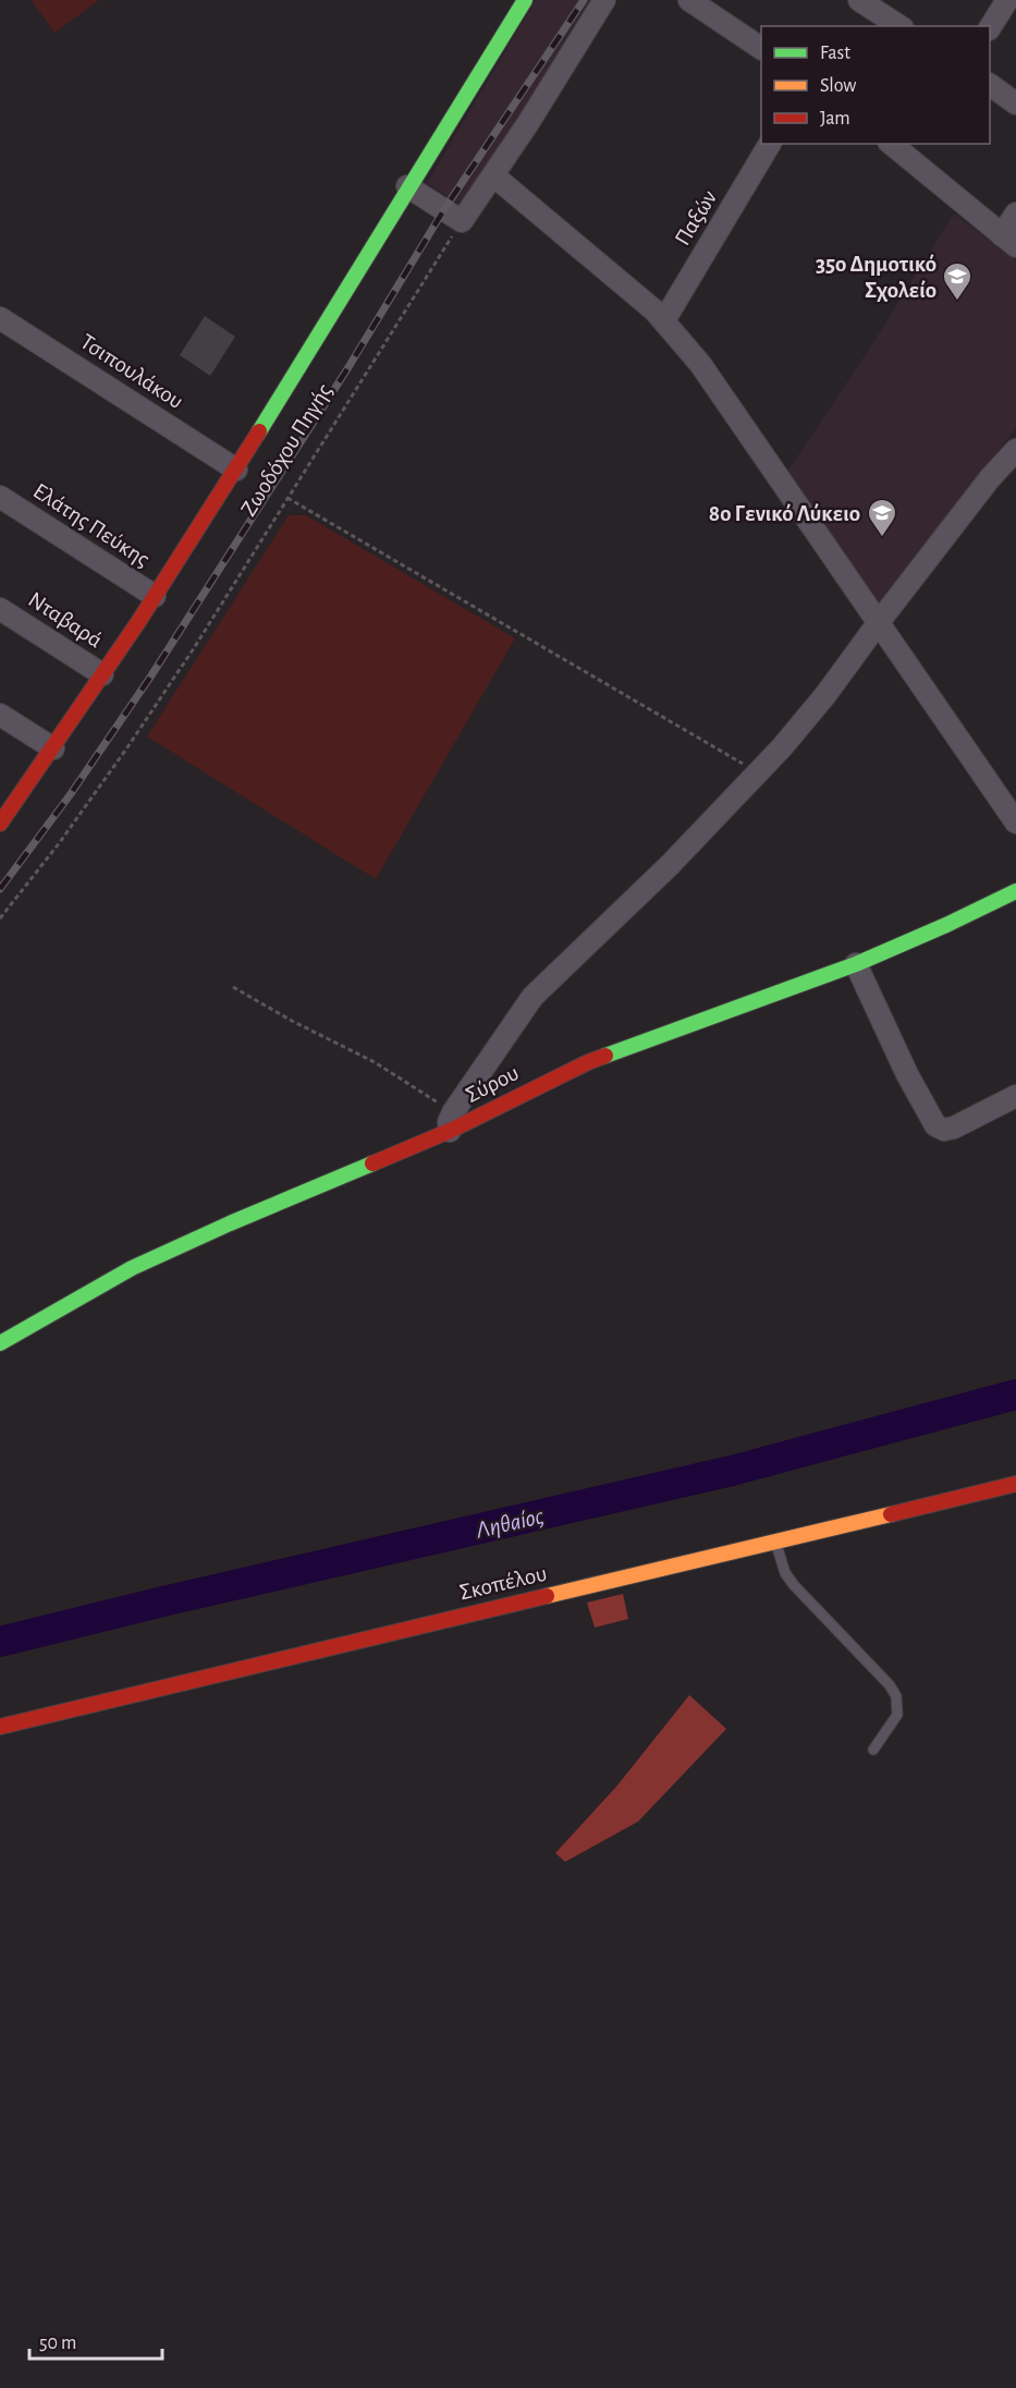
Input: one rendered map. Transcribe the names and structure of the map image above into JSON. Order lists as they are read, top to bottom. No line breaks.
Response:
{"streets":{"street":["Παξών","Τσιπουλάκου","Ελάτης Πεύκης","Νταβαρά","Σύρου","Σκοπέλου"],"path":["Ζωοδόχου Πηγής"]},"water":["Ληθαίος"],"places":{"school or university":["35ο Δημοτικό Σχολείο","8ο Γενικό Λύκειο"]},"legend":["Fast","Slow","Jam"],"scale_bar":"50 m"}
